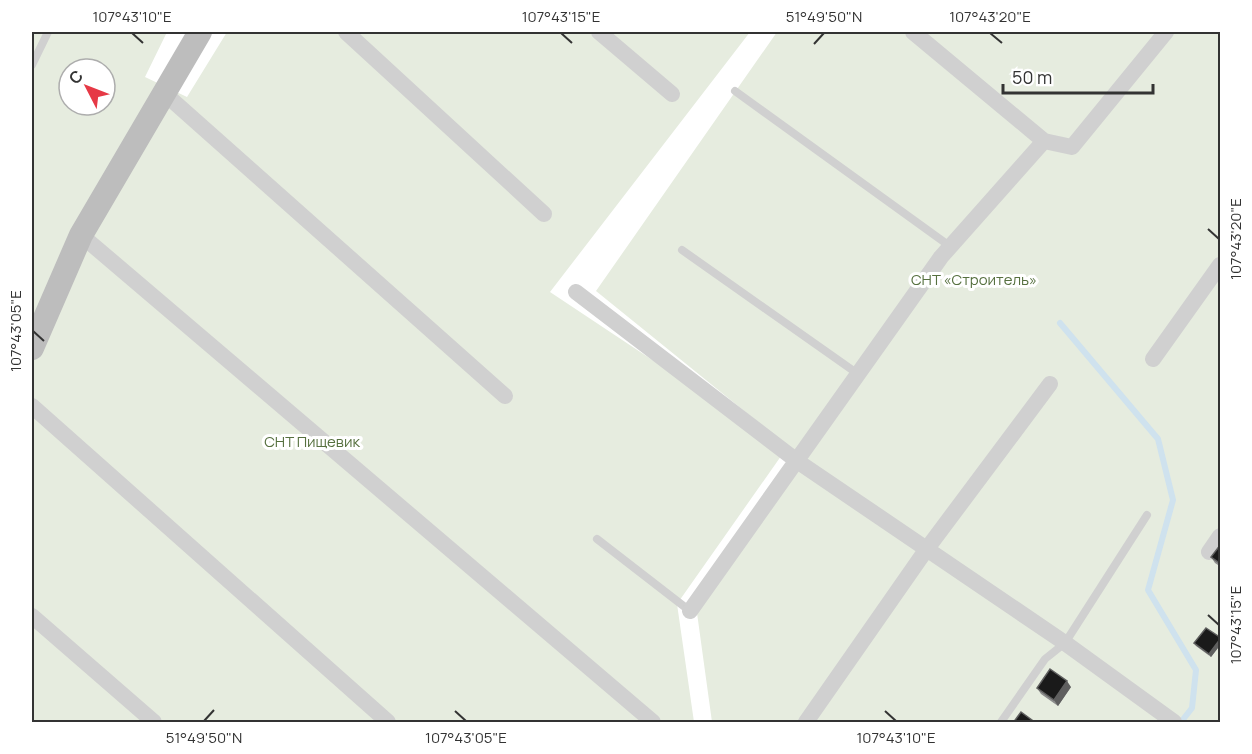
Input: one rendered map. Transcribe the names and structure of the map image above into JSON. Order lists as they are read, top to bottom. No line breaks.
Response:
{"parks":["СНТ «Строитель»","СНТ Пищевик"],"scale_bar":"50 m","north":"top left","coordinates":["107°43'10\"E","107°43'15\"E","51°49'50\"N","107°43'20\"E","107°43'05\"E"]}
